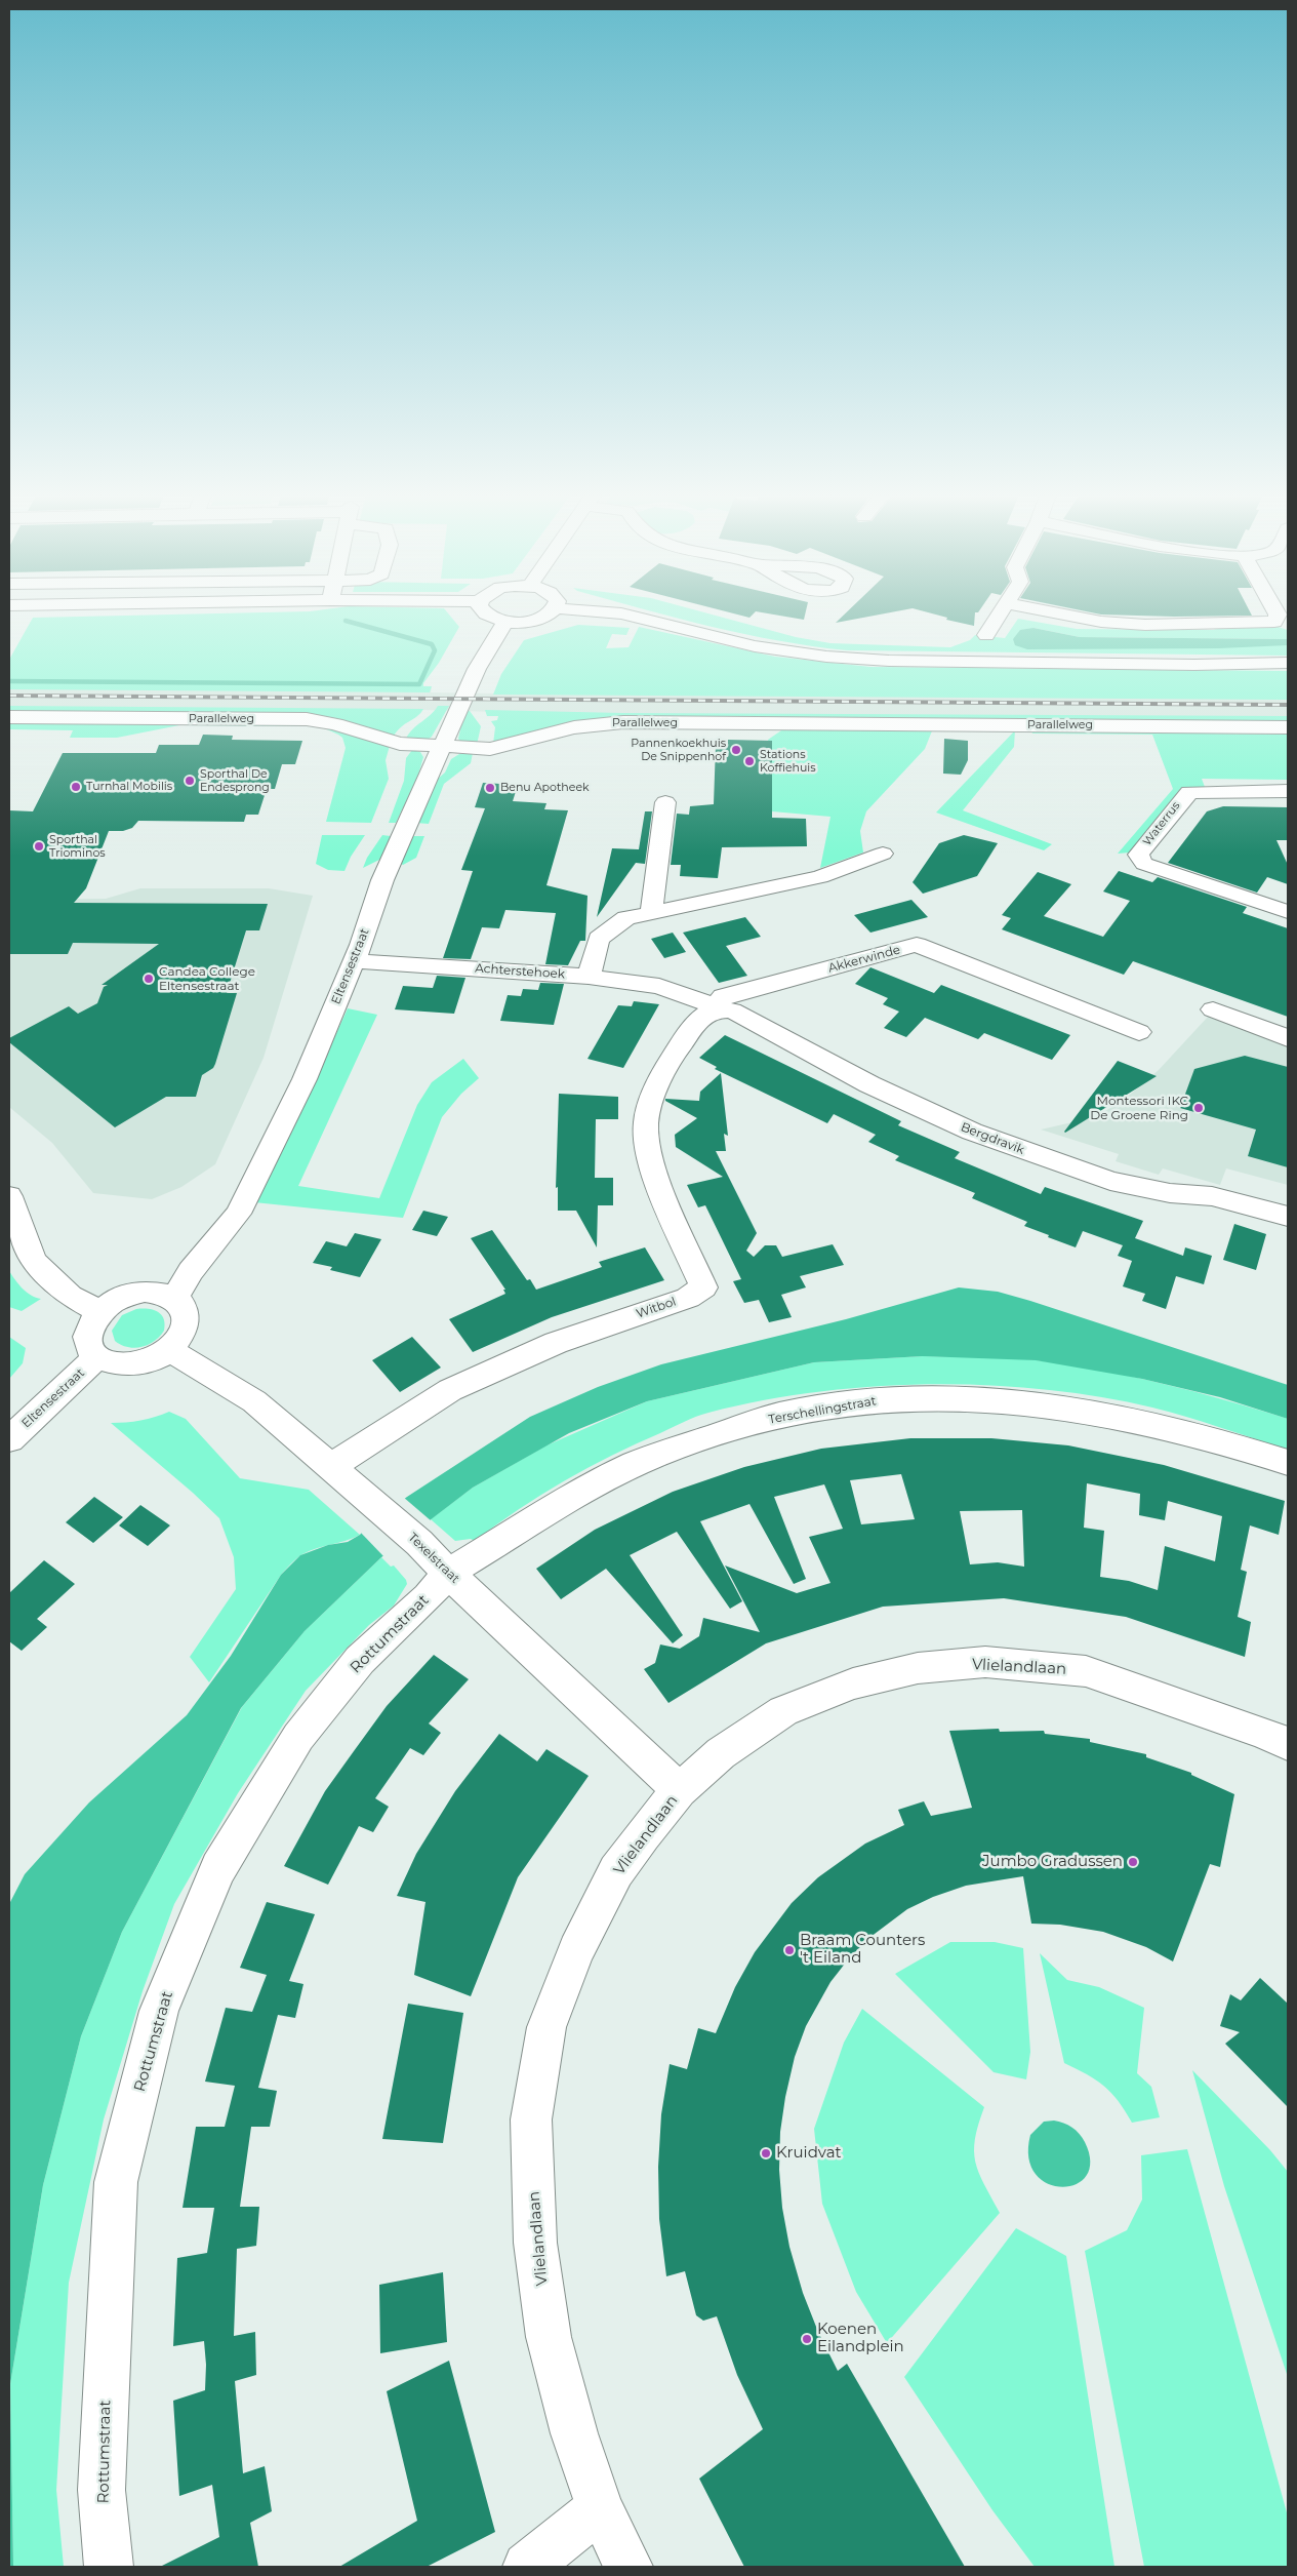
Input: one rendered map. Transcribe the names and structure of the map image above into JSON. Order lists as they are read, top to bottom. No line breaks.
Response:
{"streets":{"street":["Parallelweg","Waterrus","Akkerwinde","Eltensestraat","Achterstehoek","Bergdravik","Witbol","Terschellingstraat","Texelstraat","Rottumstraat","Vlielandlaan"]},"crossings":[["Parallelweg","Eltensestraat"],["Akkerwinde","Bergdravik"],["Akkerwinde","Witbol"],["Eltensestraat","Achterstehoek"],["Eltensestraat","Texelstraat"],["Bergdravik","Witbol"],["Witbol","Texelstraat"],["Terschellingstraat","Texelstraat"],["Terschellingstraat","Rottumstraat"],["Texelstraat","Rottumstraat"],["Texelstraat","Vlielandlaan"]],"places":["Pannenkoekhuis De Snippenhof","Stations Koffiehuis","Sporthal De Endesprong","Turnhal Mobilis","Benu Apotheek","Sporthal Triominos","Candea College Eltensestraat","Montessori IKC De Groene Ring","Jumbo Gradussen","Braam Counters 't Eiland","Kruidvat","Koenen Eilandplein"]}
